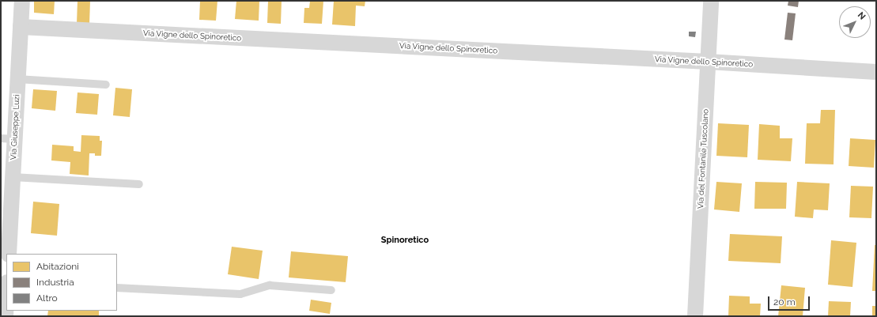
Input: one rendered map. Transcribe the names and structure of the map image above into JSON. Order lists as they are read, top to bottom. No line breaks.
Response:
{"streets":{"street":["Via Vigne dello Spinoretico","Via Giuseppe Luzi","Via del Fontanile Tuscolano"]},"crossings":[["Via Vigne dello Spinoretico","Via Giuseppe Luzi"],["Via Vigne dello Spinoretico","Via del Fontanile Tuscolano"]],"districts":["Spinoretico"],"legend":["Abitazioni","Industria","Altro"],"scale_bar":"20 m","north":"top right"}
